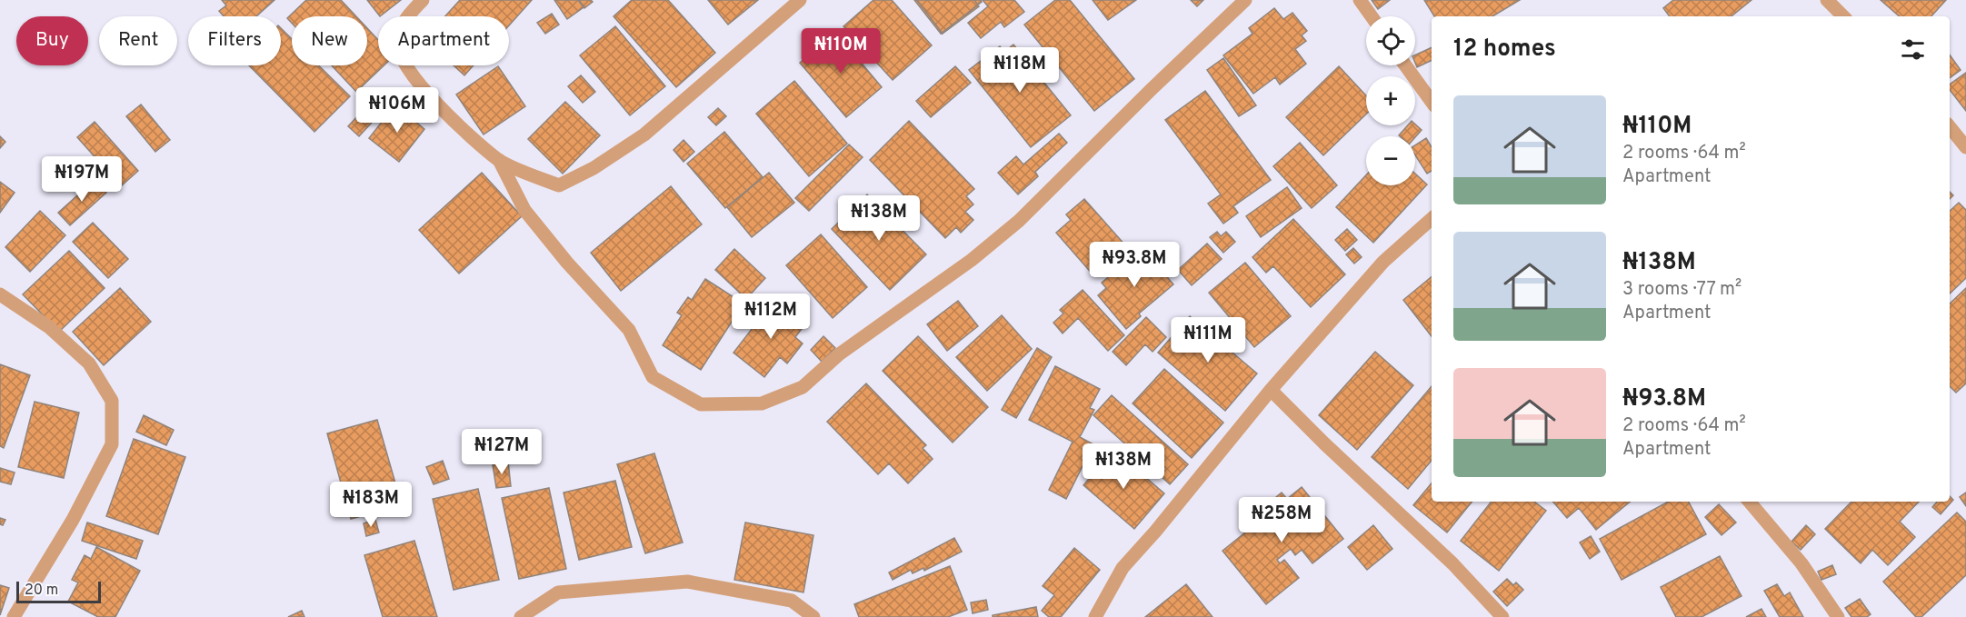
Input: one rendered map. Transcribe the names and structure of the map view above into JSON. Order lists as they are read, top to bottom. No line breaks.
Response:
{"scale_bar":"20 m","page":{"map_buttons":["+","−"],"chip":["Buy","Rent","Filters","New","Apartment"],"heading":"12 homes","price":["₦110M","₦118M","₦106M","₦197M","₦138M","₦93.8M","₦112M","₦111M","₦127M","₦138M","₦183M","₦258M"],"list":[{"name":"₦110M","note":"2 rooms · 64 m² · Apartment"},{"name":"₦138M","note":"3 rooms · 77 m² · Apartment"},{"name":"₦93.8M","note":"2 rooms · 64 m² · Apartment"}],"scale":"20 m"}}
